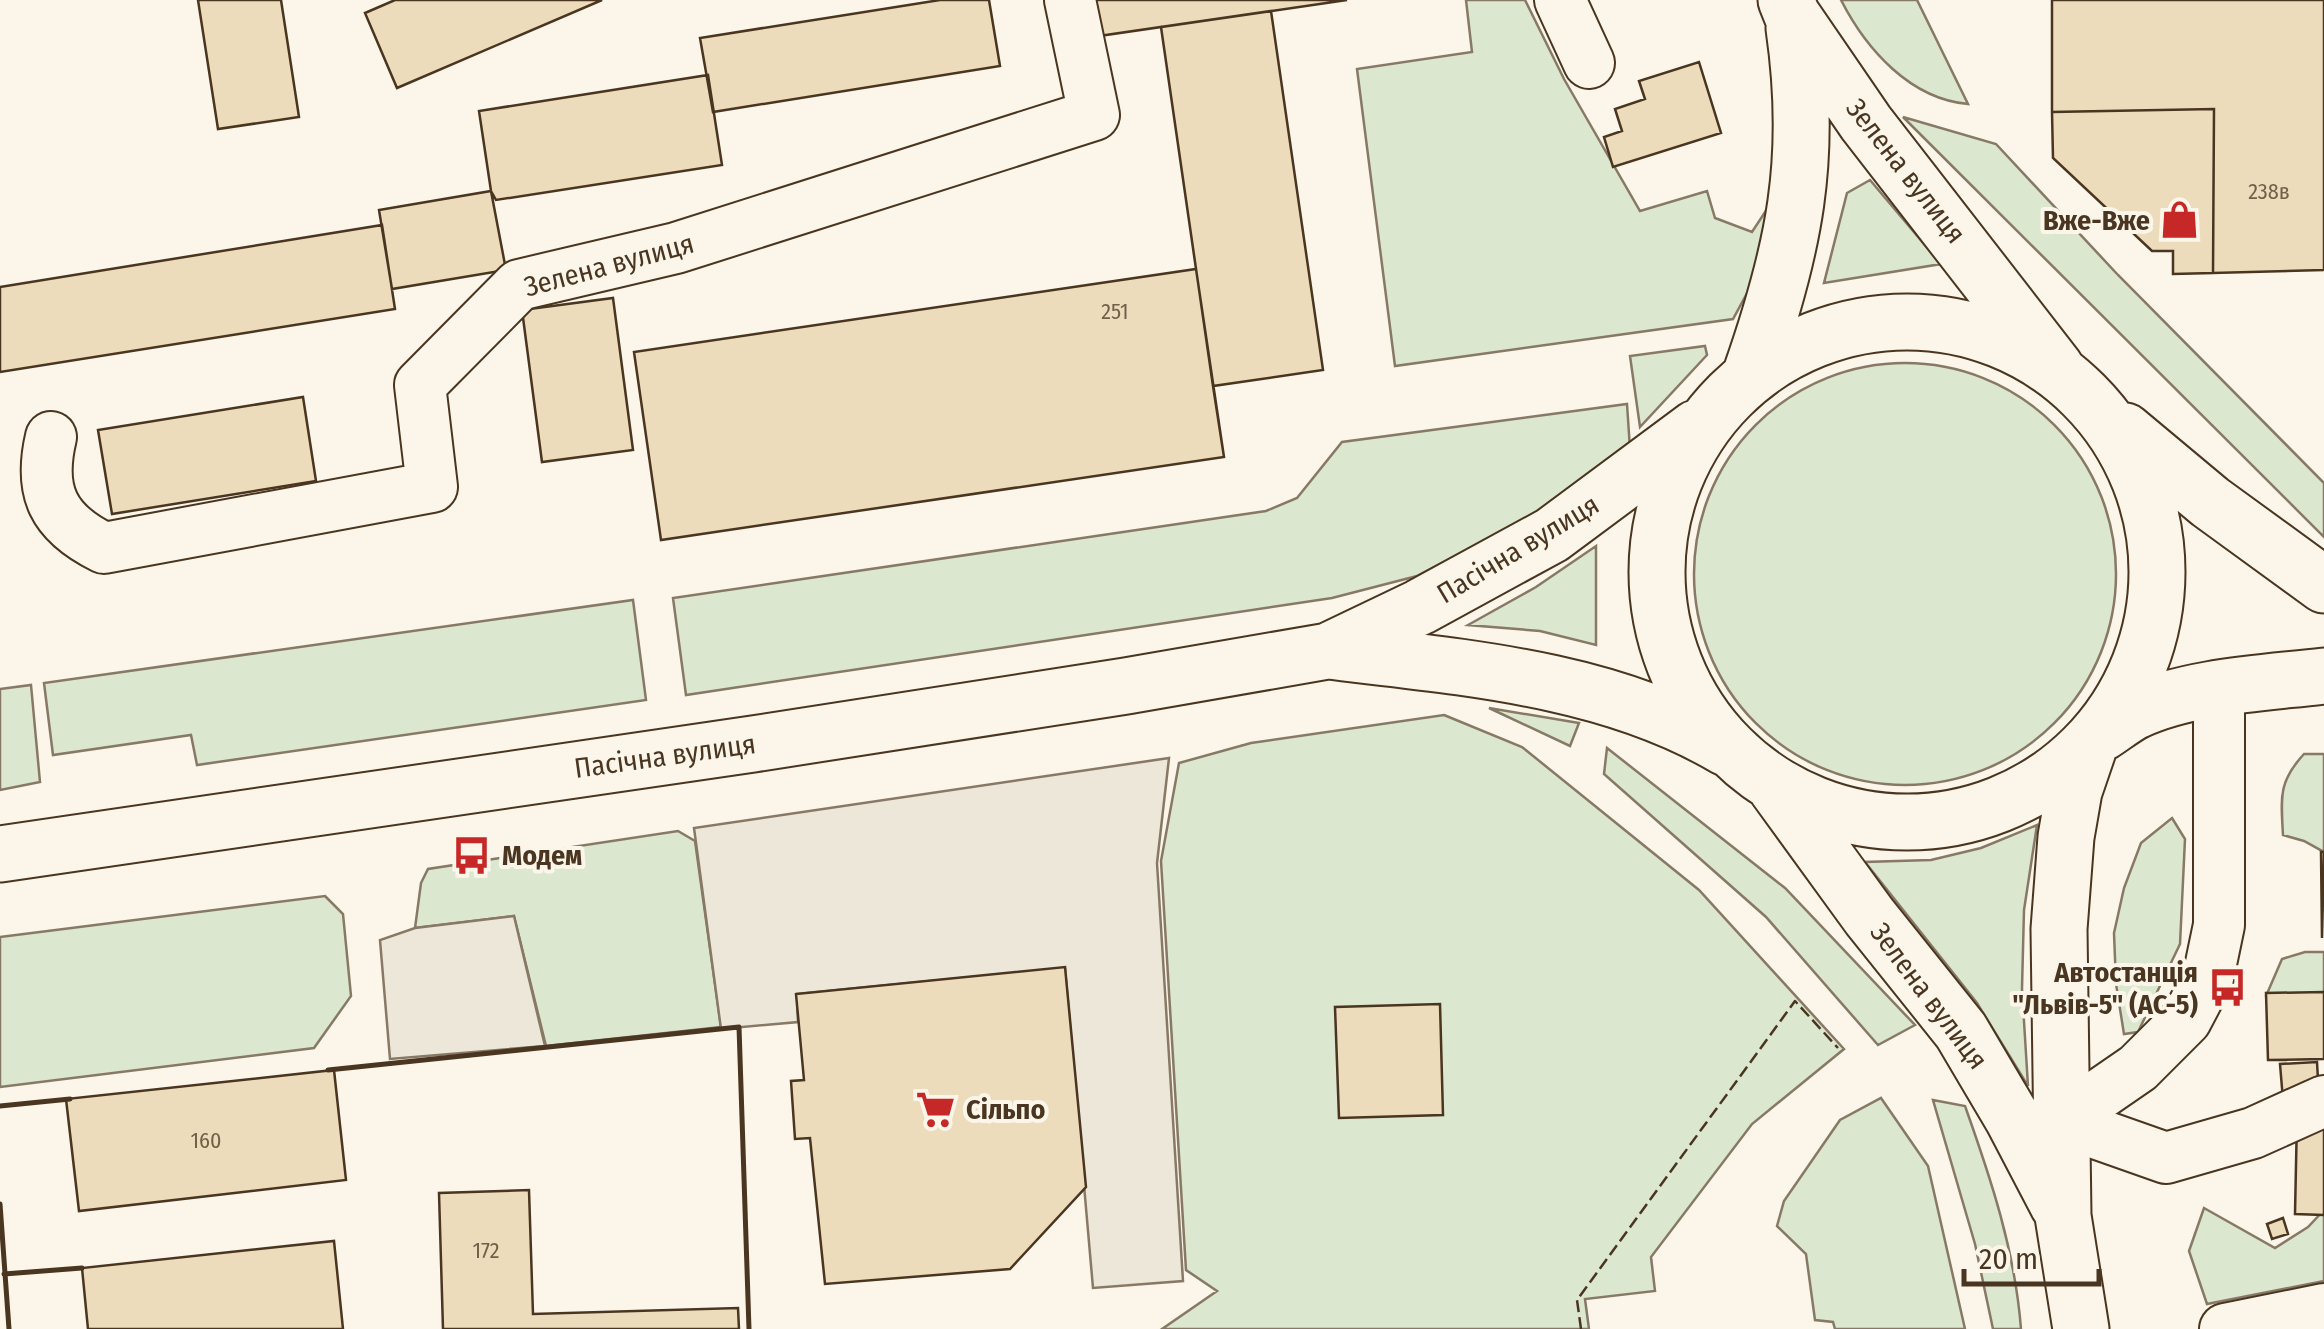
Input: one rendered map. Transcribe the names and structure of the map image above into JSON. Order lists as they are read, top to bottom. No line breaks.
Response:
{"streets":{"main road":["Зелена вулиця","Пасічна вулиця"]},"places":{"shop":["Вже-Вже"],"bus stop":["Модем","Автостанція \"Львів-5\" (АС-5)"],"supermarket":["Сільпо"]},"house_numbers":["238в","251","160","172"],"scale_bar":"20 m"}
